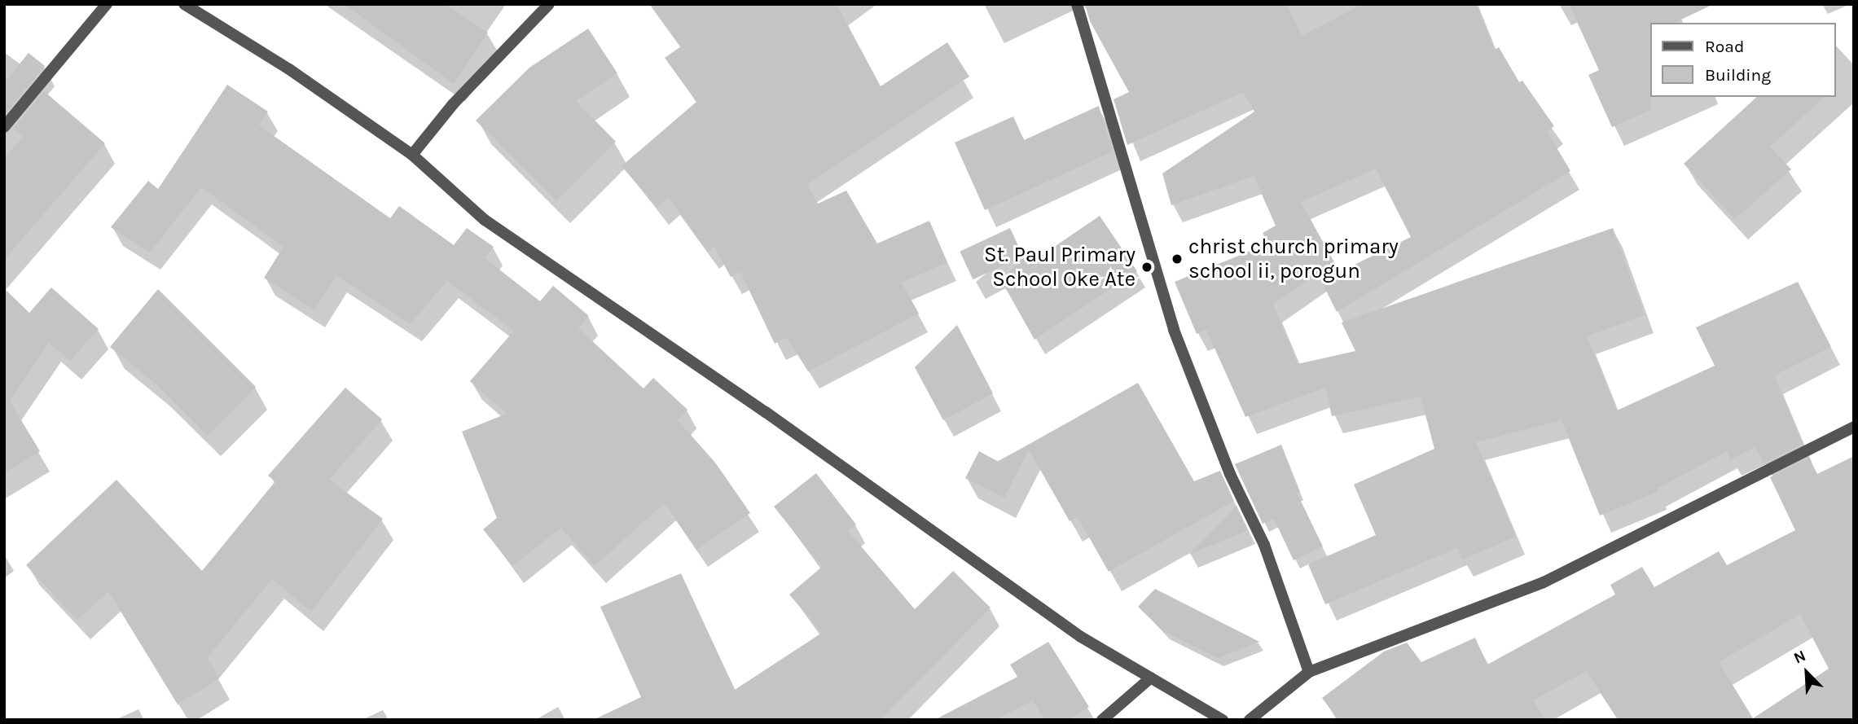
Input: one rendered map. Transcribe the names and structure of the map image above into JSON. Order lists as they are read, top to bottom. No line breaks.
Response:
{"places":["christ church primary school ii, porogun","St. Paul Primary School Oke Ate"],"legend":["Road","Building"],"north":"top left"}
